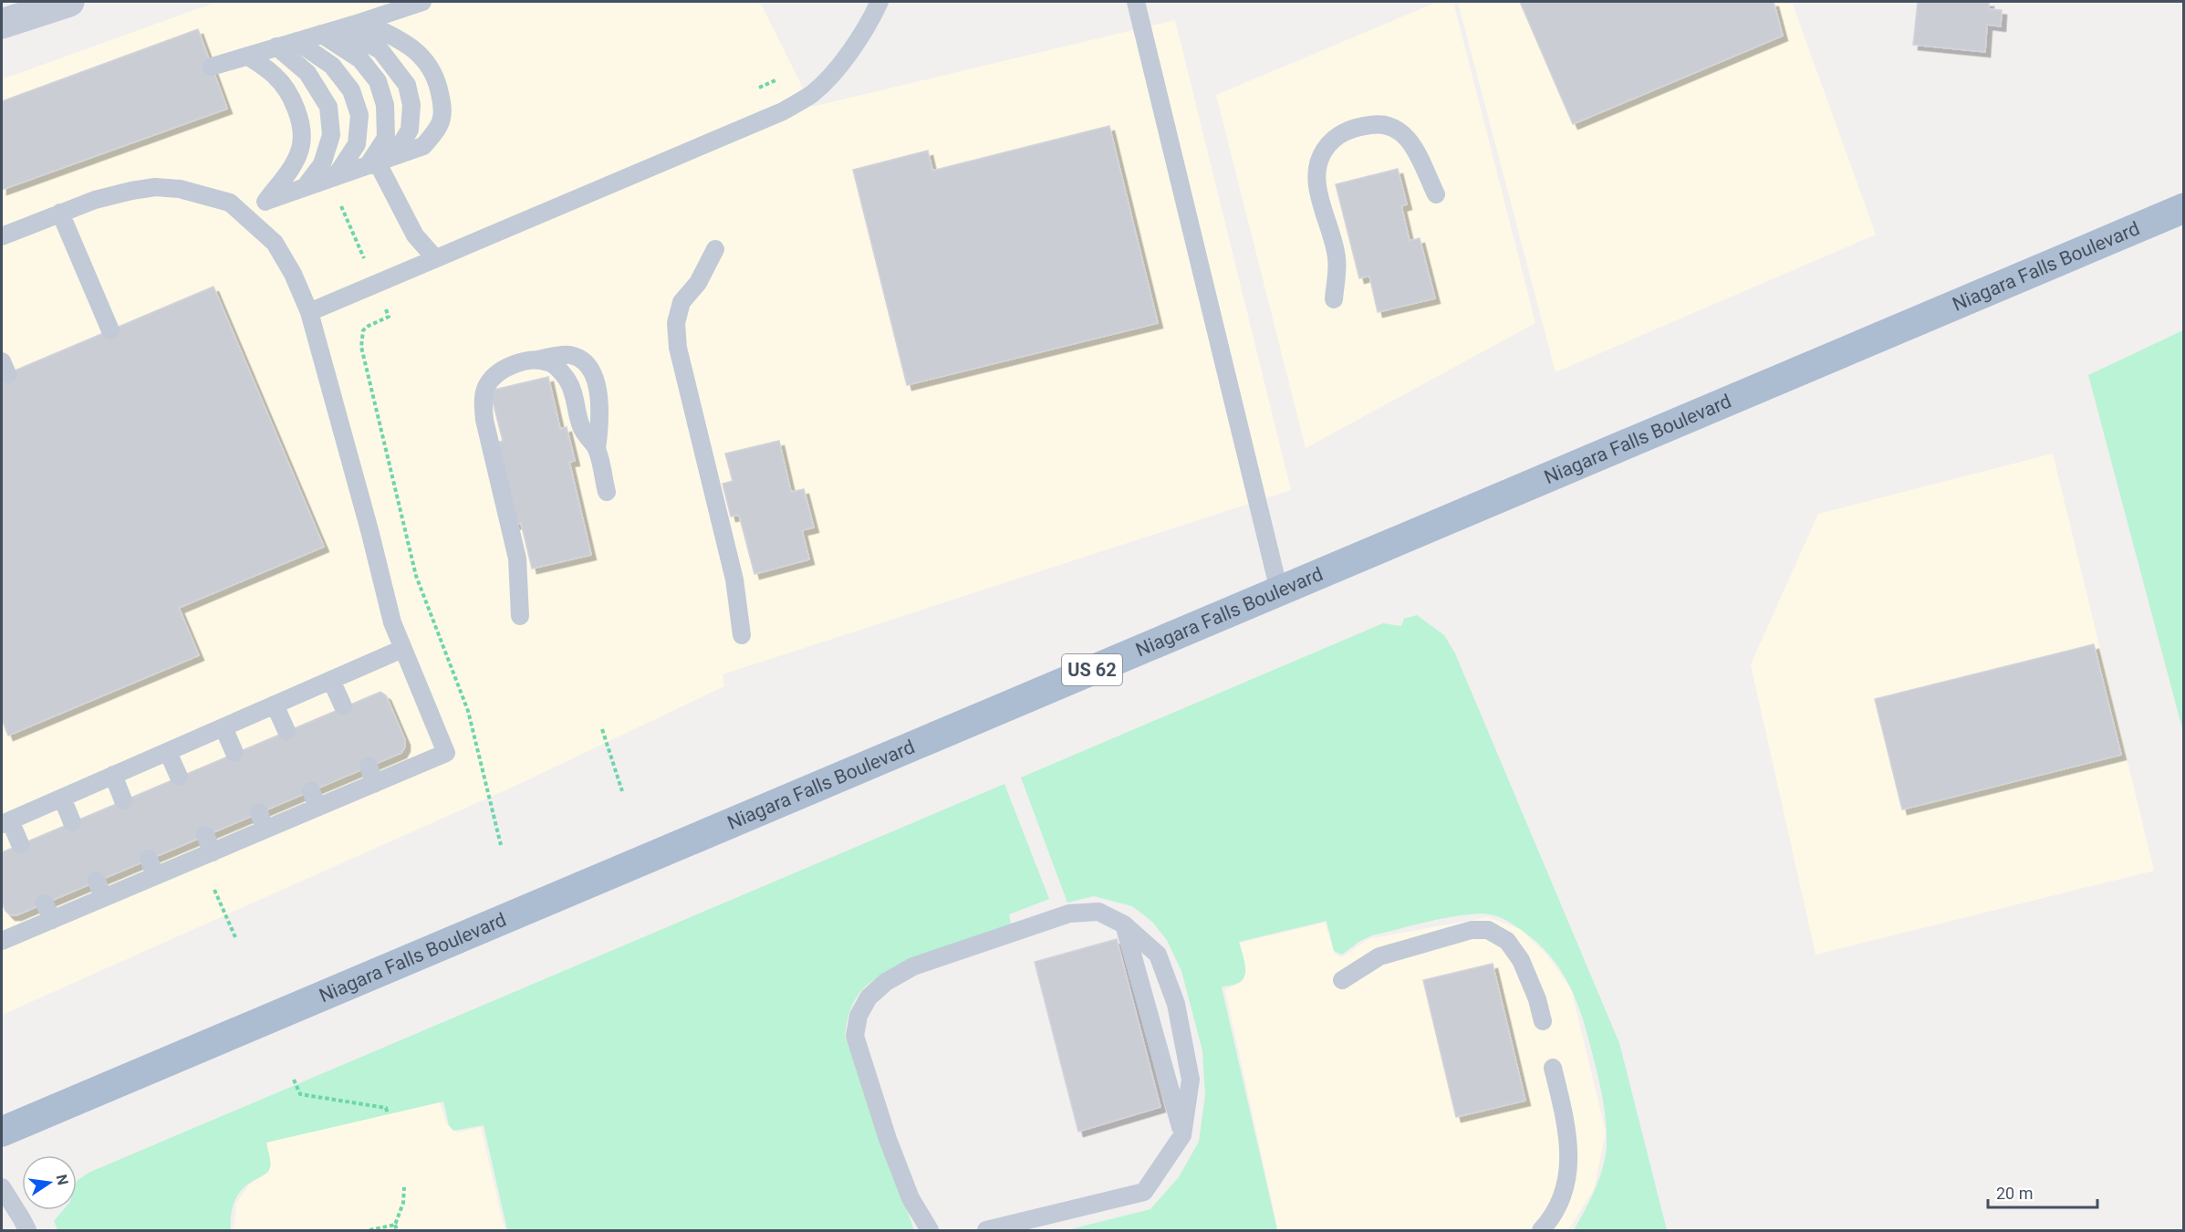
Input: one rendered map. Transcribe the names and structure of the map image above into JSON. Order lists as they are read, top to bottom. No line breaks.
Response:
{"streets":{"main road":["Niagara Falls Boulevard","US 62"]},"scale_bar":"20 m","north":"right"}
